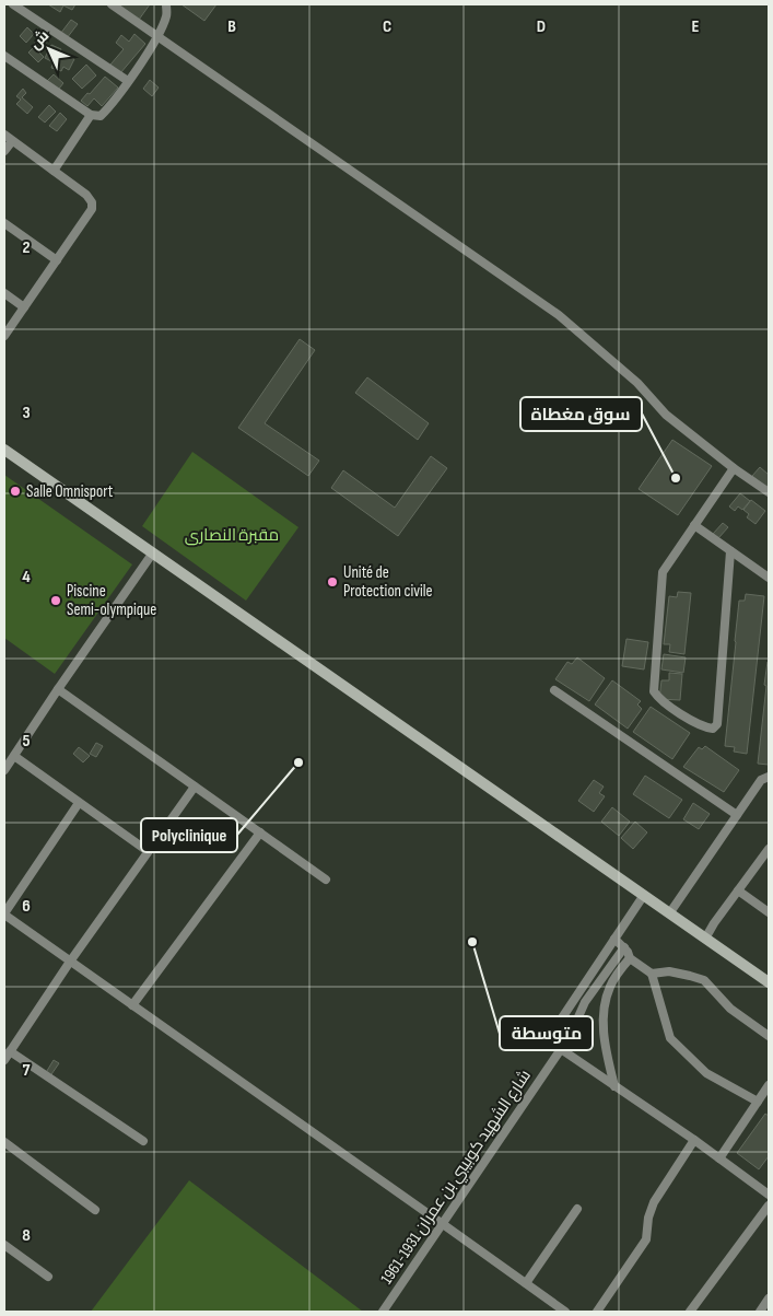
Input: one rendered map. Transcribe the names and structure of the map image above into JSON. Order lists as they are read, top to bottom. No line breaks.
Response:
{"streets":{"street":["شارع الشهيد كوبيبي بن عمران 1931-1961"]},"parks":["مقبرة النصارى"],"places":["سوق مغطاة","Salle Omnisport","Unité de Protection civile","Piscine Semi-olympique","Polyclinique","متوسطة"],"north":"top left","grid":{"columns":["B","C","D","E"],"rows":["2","3","4","5","6","7","8"]}}
